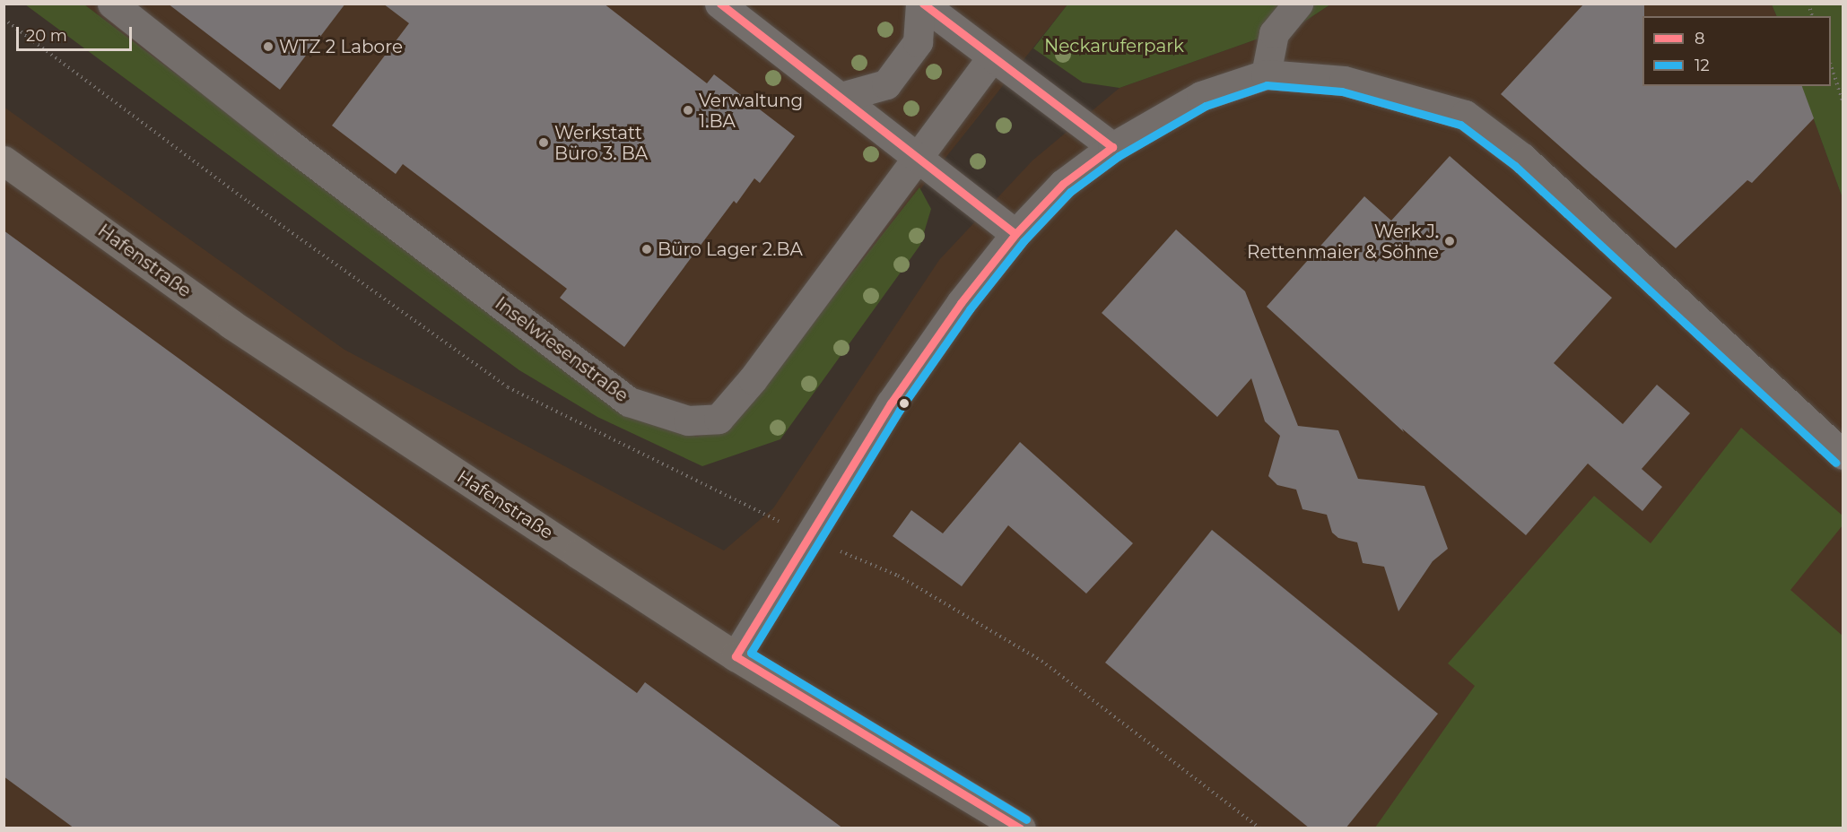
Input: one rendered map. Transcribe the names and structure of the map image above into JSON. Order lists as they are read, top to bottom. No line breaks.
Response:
{"streets":{"main road":["Hafenstraße"],"street":["Inselwiesenstraße"]},"parks":["Neckaruferpark"],"places":["WTZ 2 Labore","Verwaltung 1.BA","Werkstatt Büro 3. BA","Werk J. Rettenmaier & Söhne","Büro Lager 2.BA"],"lines":["transit line 8","transit line 12"],"legend":["8","12"],"scale_bar":"20 m"}
